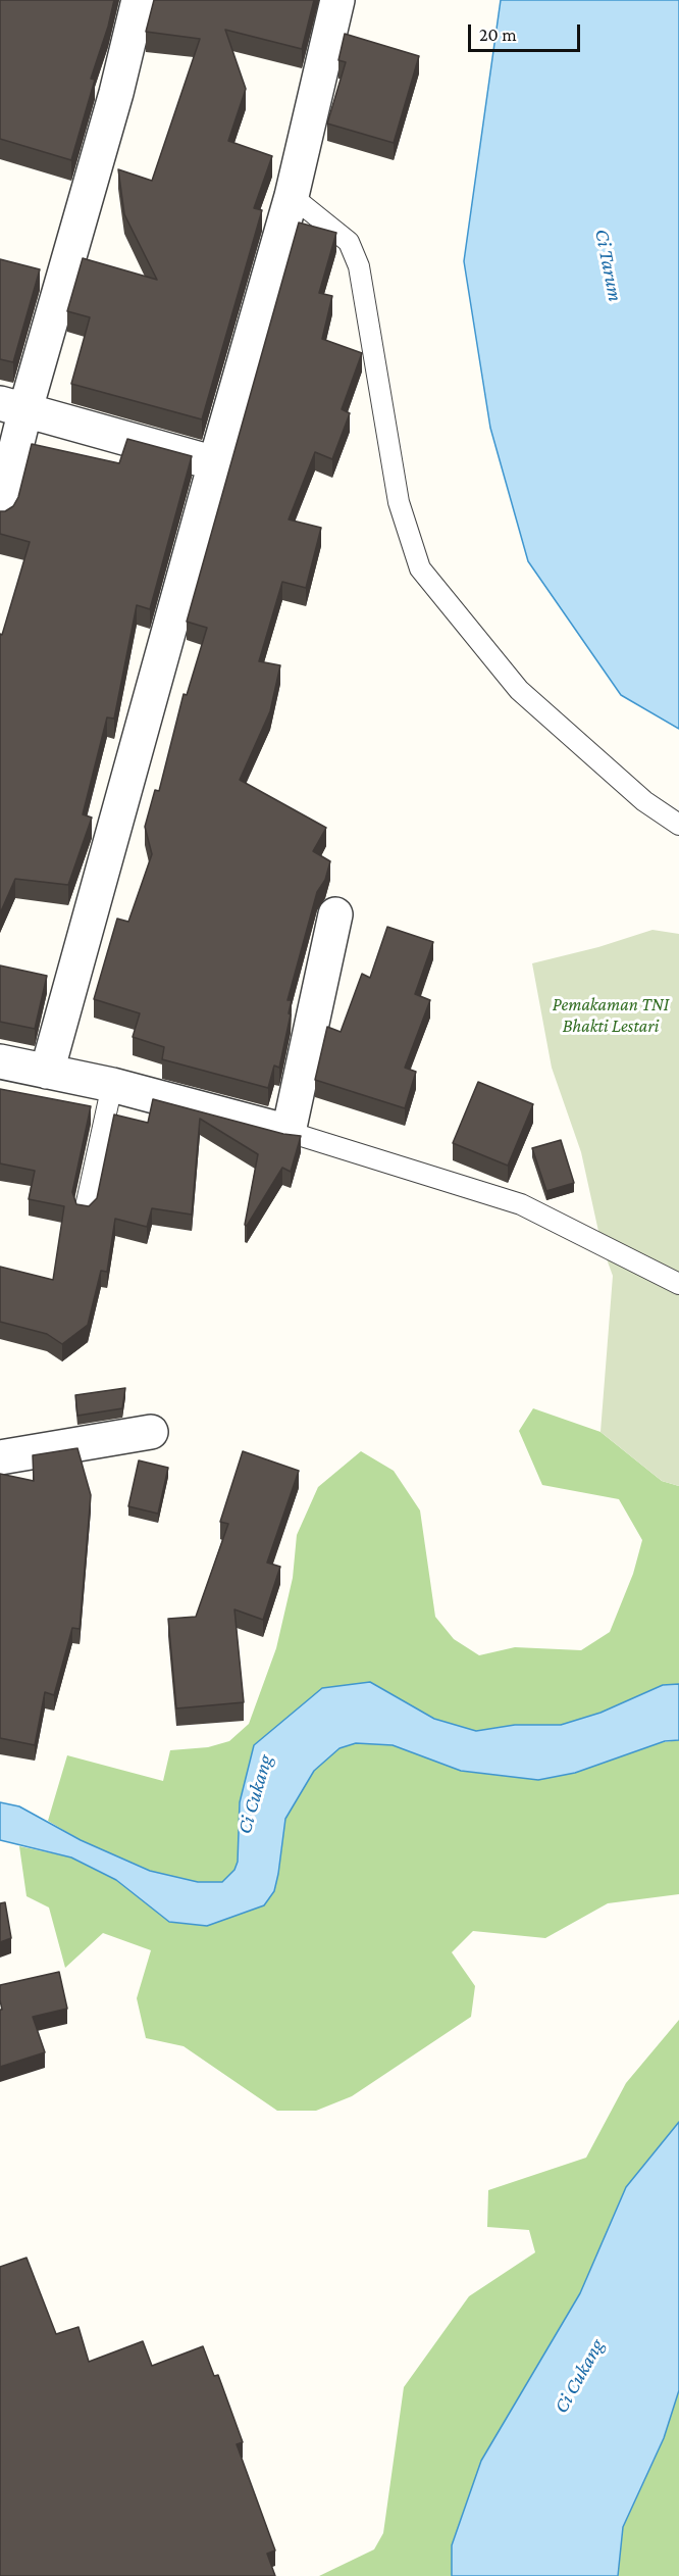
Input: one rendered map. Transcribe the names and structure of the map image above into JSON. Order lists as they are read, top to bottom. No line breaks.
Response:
{"water":["Ci Tarum","Ci Cukang"],"parks":["Pemakaman TNI Bhakti Lestari"],"scale_bar":"20 m"}
